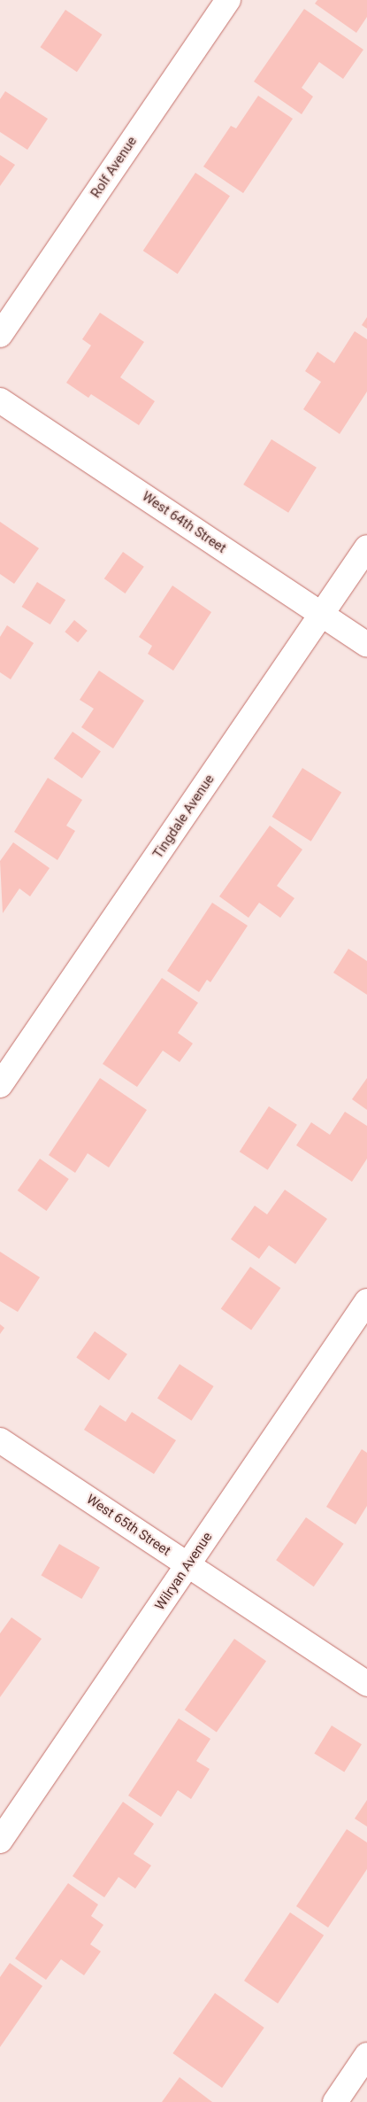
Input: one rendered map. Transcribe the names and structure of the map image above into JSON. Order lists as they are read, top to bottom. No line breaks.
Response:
{"streets":{"street":["Rolf Avenue","West 64th Street","Tingdale Avenue","West 65th Street","Wilryan Avenue"]},"crossings":[["West 64th Street","Tingdale Avenue"],["West 65th Street","Wilryan Avenue"]]}
